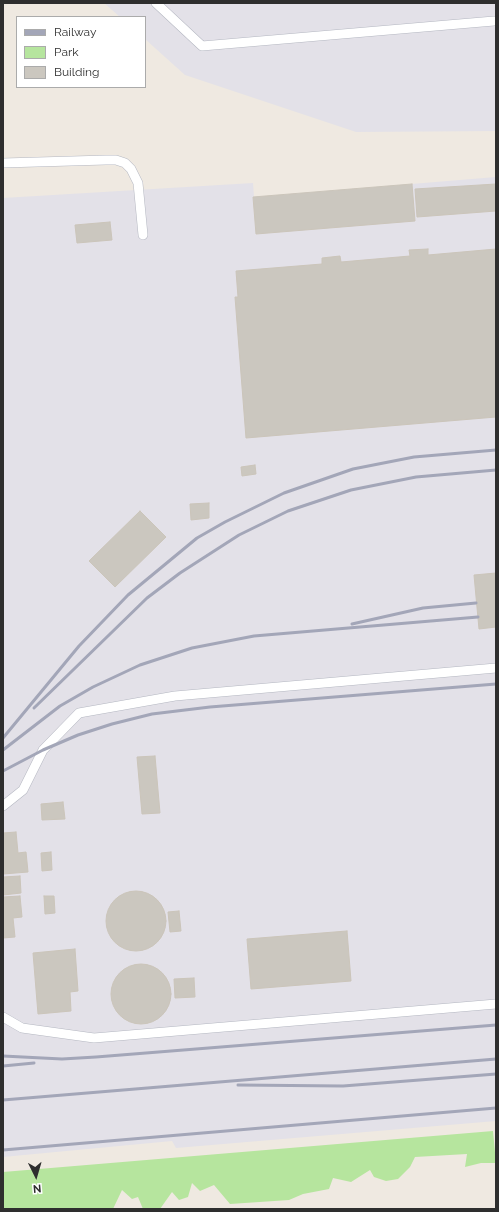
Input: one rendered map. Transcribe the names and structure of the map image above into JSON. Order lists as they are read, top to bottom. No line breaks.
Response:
{"legend":["Railway","Park","Building"],"north":"bottom"}
